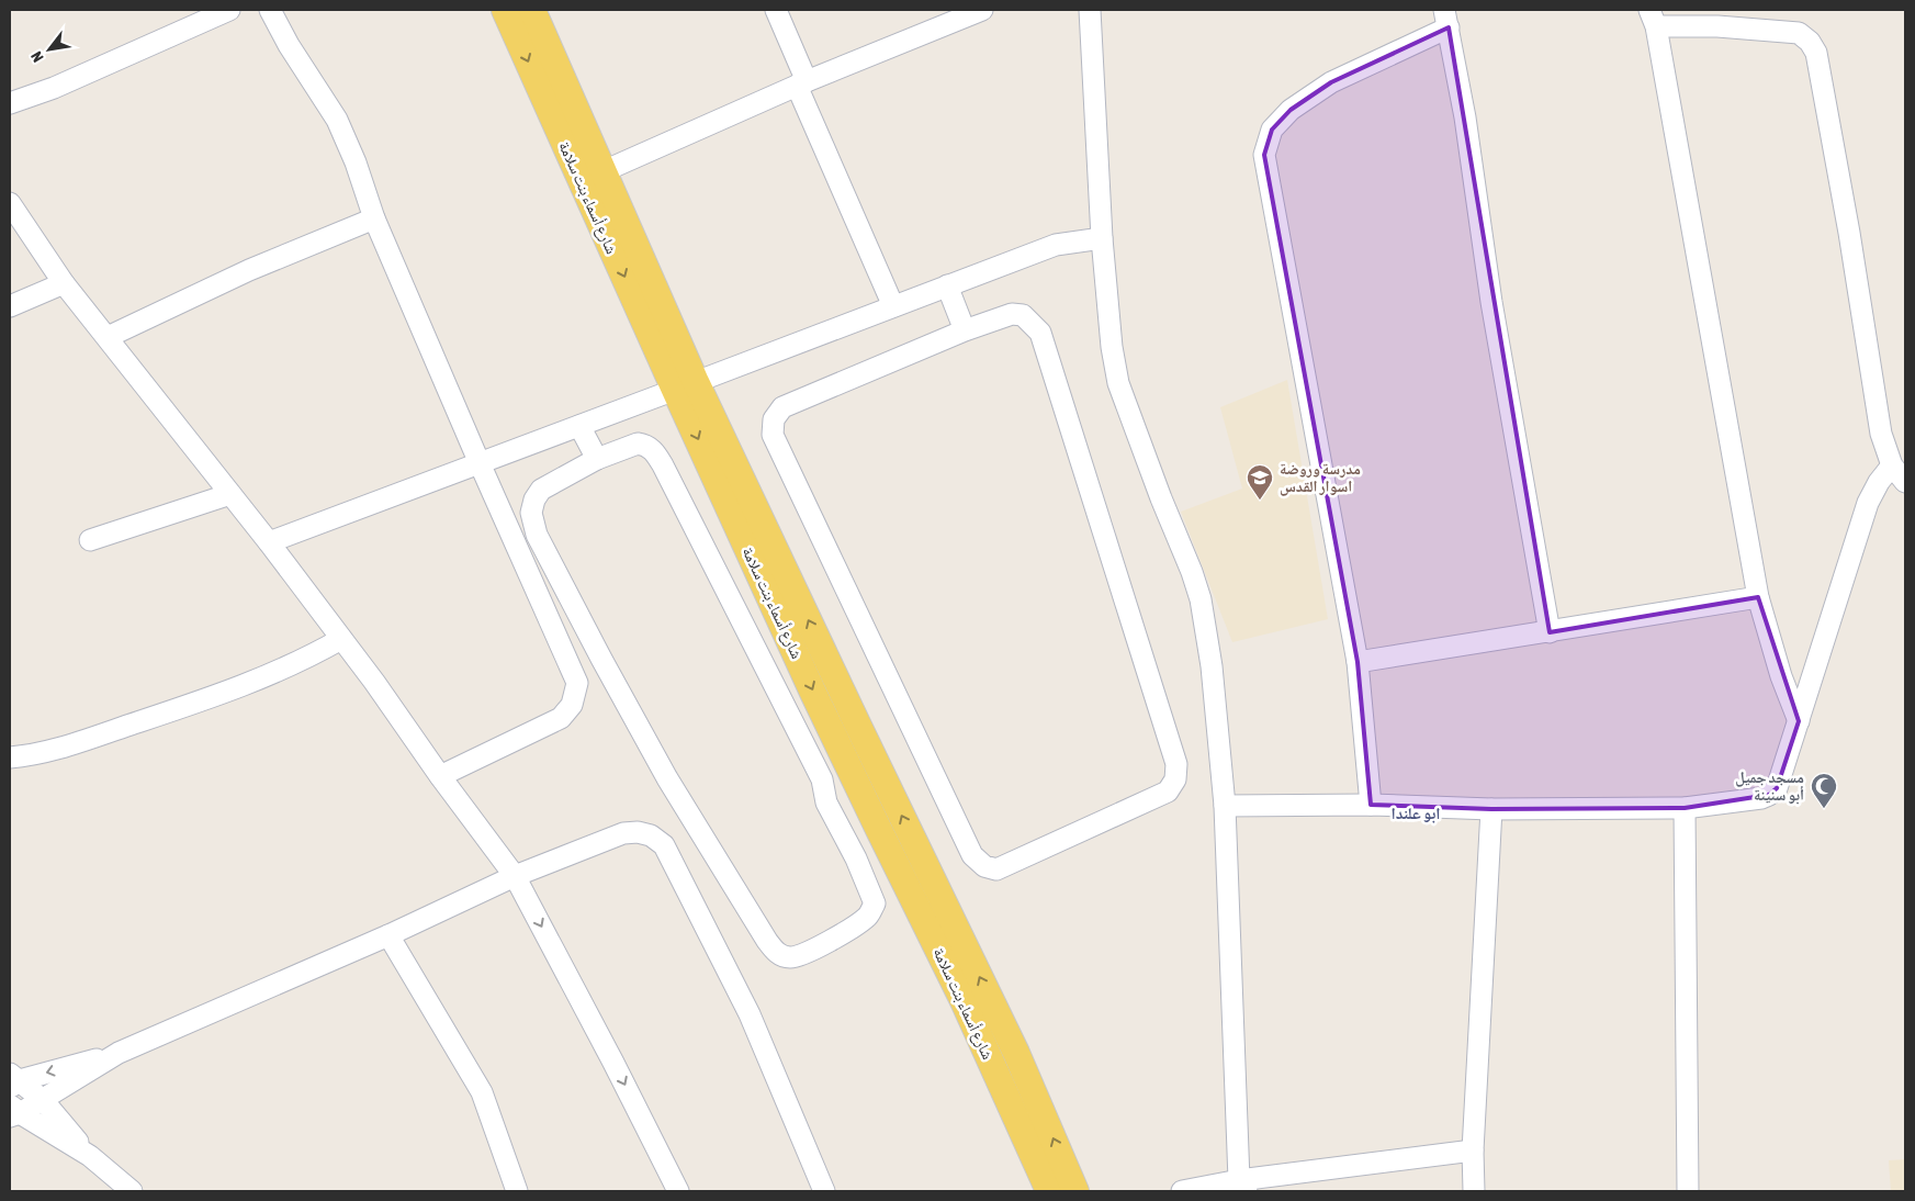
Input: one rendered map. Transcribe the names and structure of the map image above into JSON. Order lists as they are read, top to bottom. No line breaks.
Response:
{"streets":{"main road":["شارع أسماء بنت سلامة"]},"districts":["ابو علندا"],"places":{"school or university":["مدرسة وروضة اسوار القدس"],"mosque":["مسجد جميل أبو سنينة"]},"north":"bottom left"}
